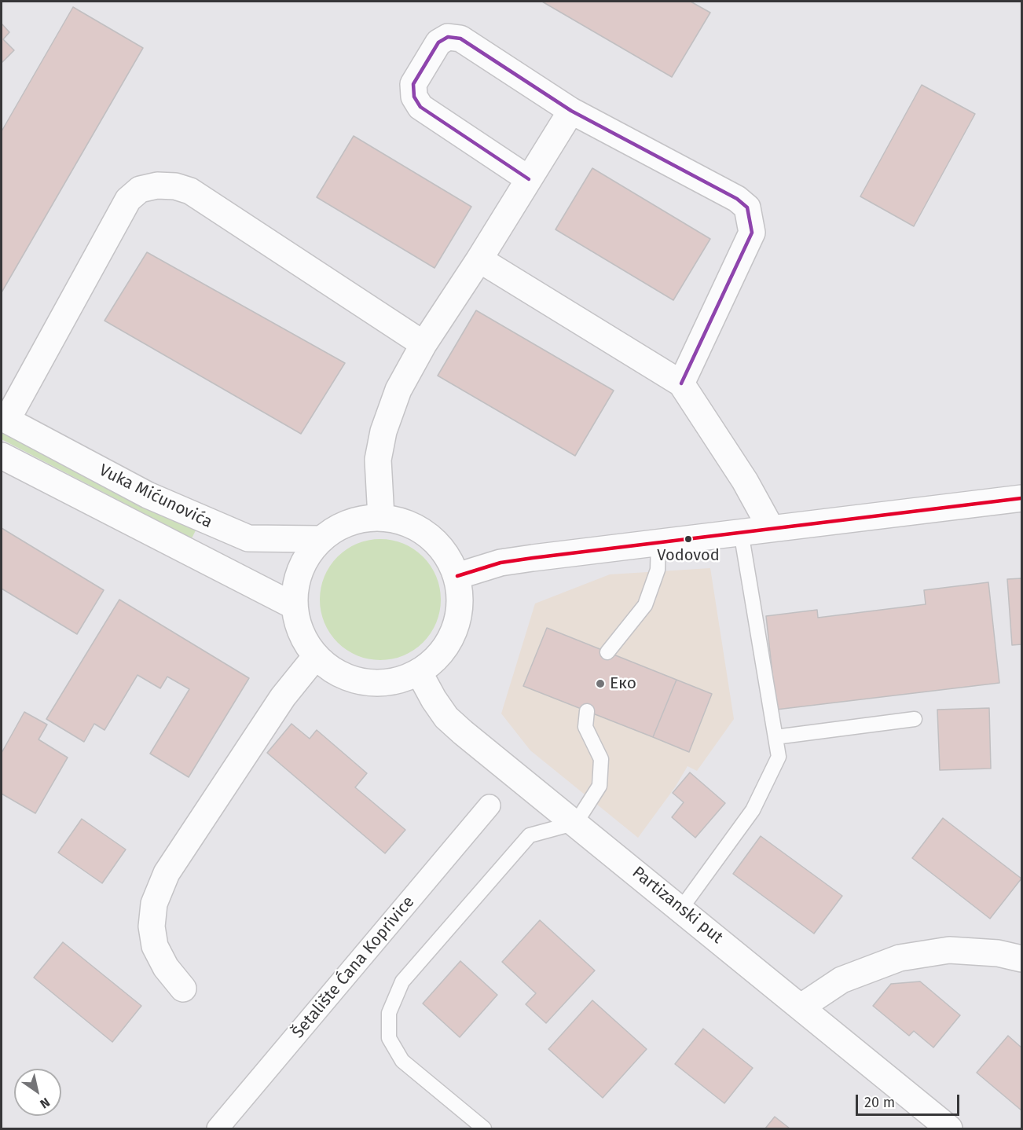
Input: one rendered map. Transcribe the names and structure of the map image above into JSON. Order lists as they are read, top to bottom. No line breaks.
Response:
{"streets":{"street":["Vuka Mićunovića","Partizanski put","Šetalište Ćana Koprivice"]},"crossings":[["Vuka Mićunovića","Partizanski put"]],"places":["Vodovod","Еко"],"scale_bar":"20 m","north":"bottom right"}
